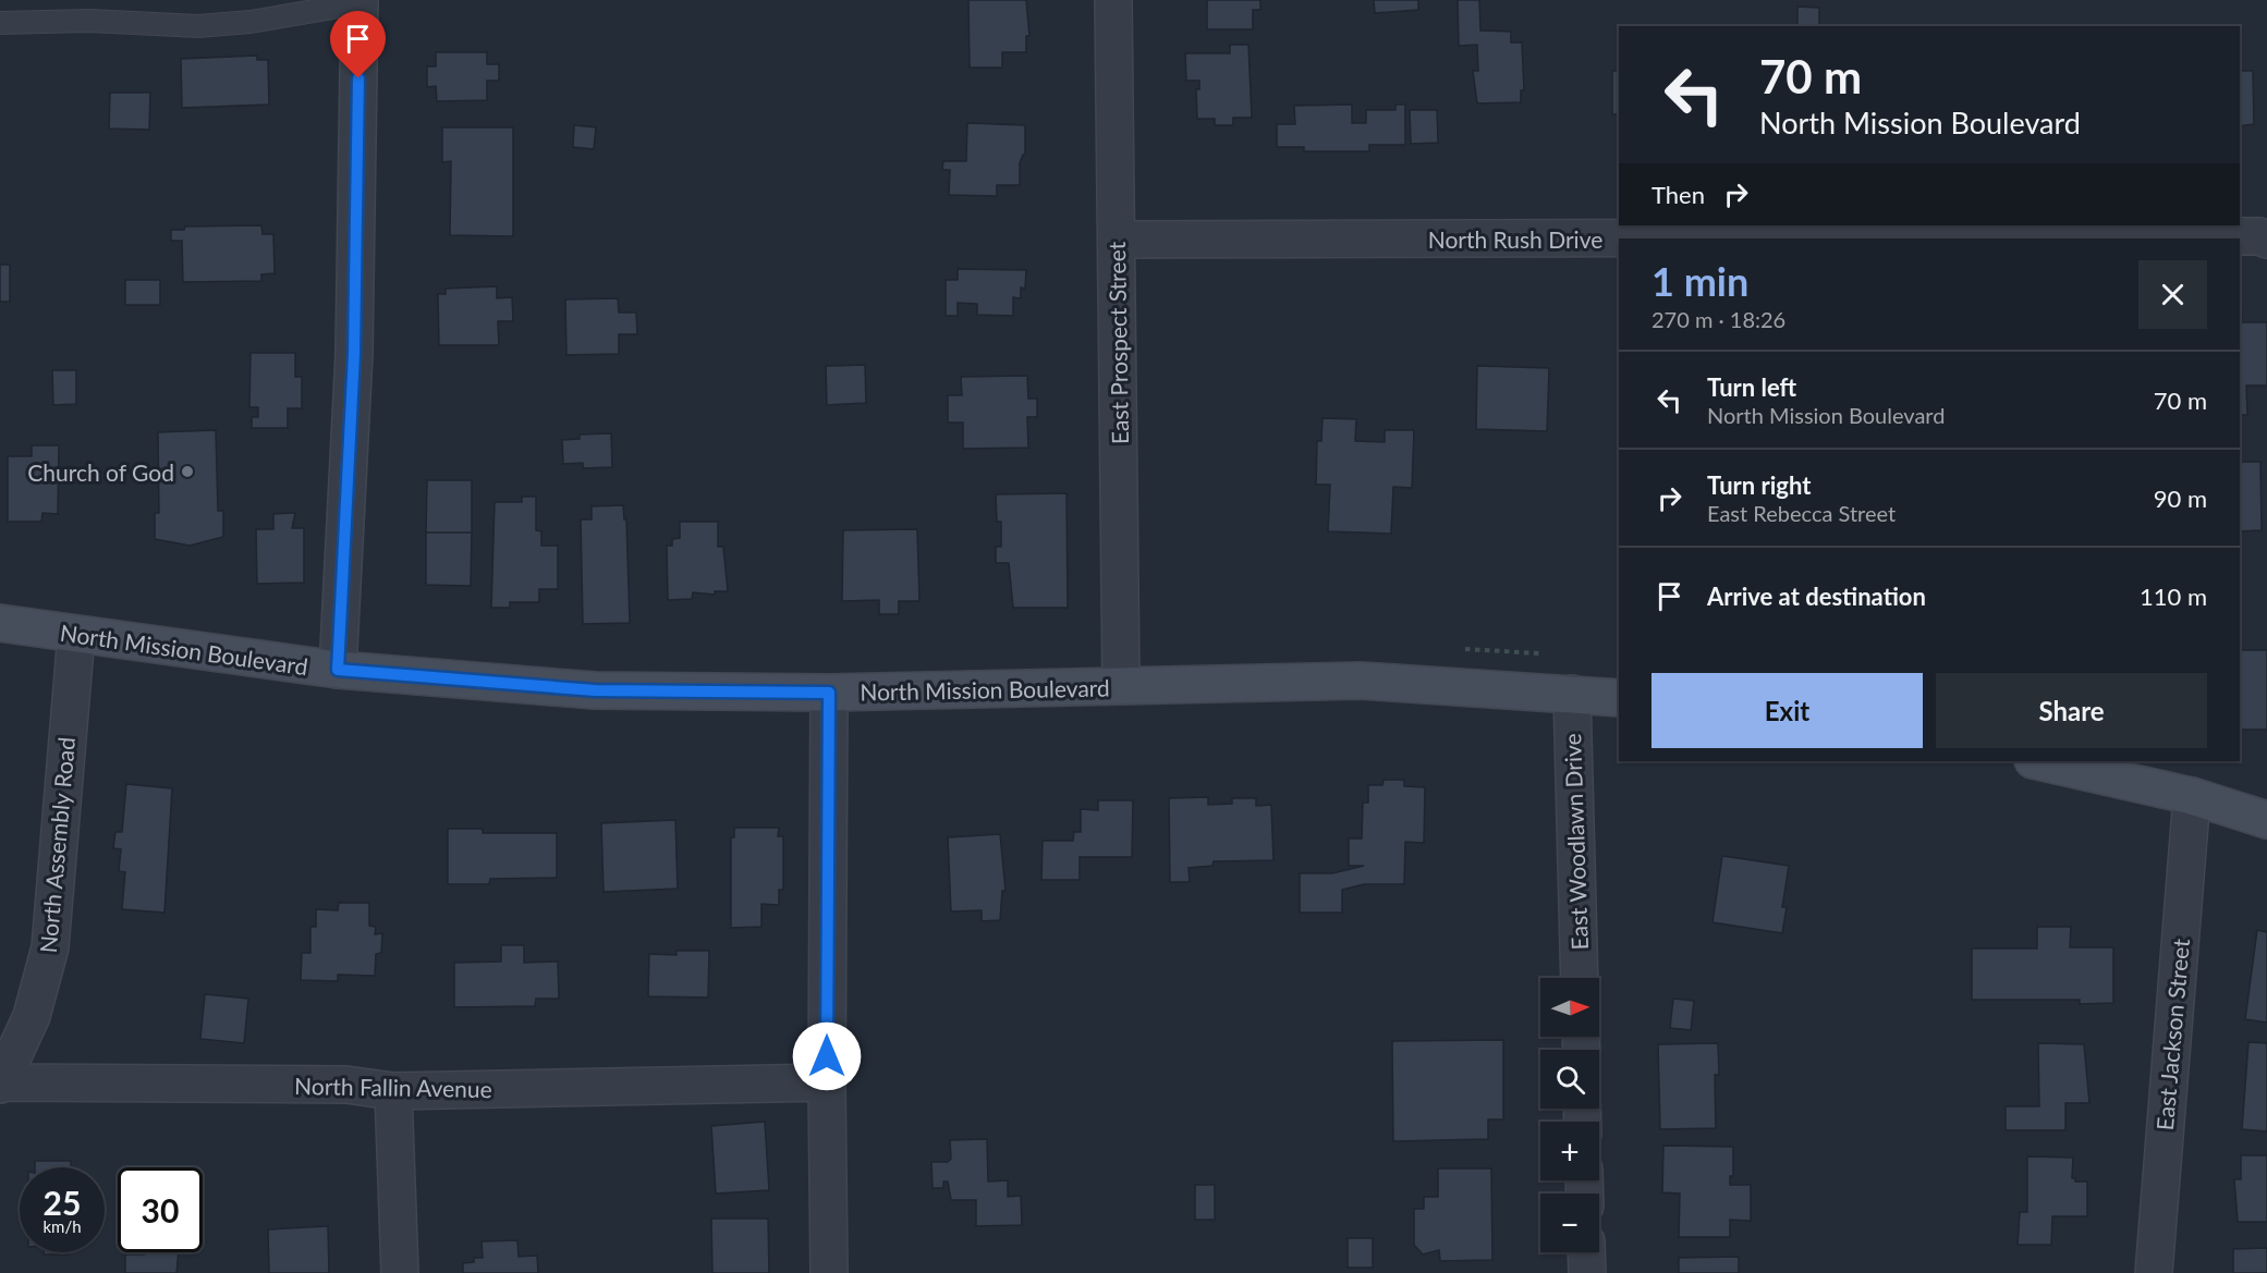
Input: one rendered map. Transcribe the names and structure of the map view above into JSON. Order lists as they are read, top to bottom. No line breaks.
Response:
{"streets":{"main road":["North Mission Boulevard"],"street":["North Rush Drive","East Prospect Street","East Woodlawn Drive","North Assembly Road","East Jackson Street","North Fallin Avenue"]},"crossings":[["North Rush Drive","East Prospect Street"],["East Prospect Street","North Mission Boulevard"],["North Mission Boulevard","East Woodlawn Drive"],["North Mission Boulevard","North Assembly Road"],["North Assembly Road","North Fallin Avenue"]],"places":["Church of God"],"north":"right","page":{"turn":["70 m","North Mission Boulevard"],"then":"Then","heading":["1 min","270 m · 18:26"],"list":[{"name":"Turn left","note":"North Mission Boulevard","value":"70 m"},{"name":"Turn right","note":"East Rebecca Street","value":"90 m"},{"name":"Arrive at destination","value":"110 m"}],"buttons":["Exit","Share"],"map_buttons":["+","−"],"speed":"25 km/h","limit":"30"}}
